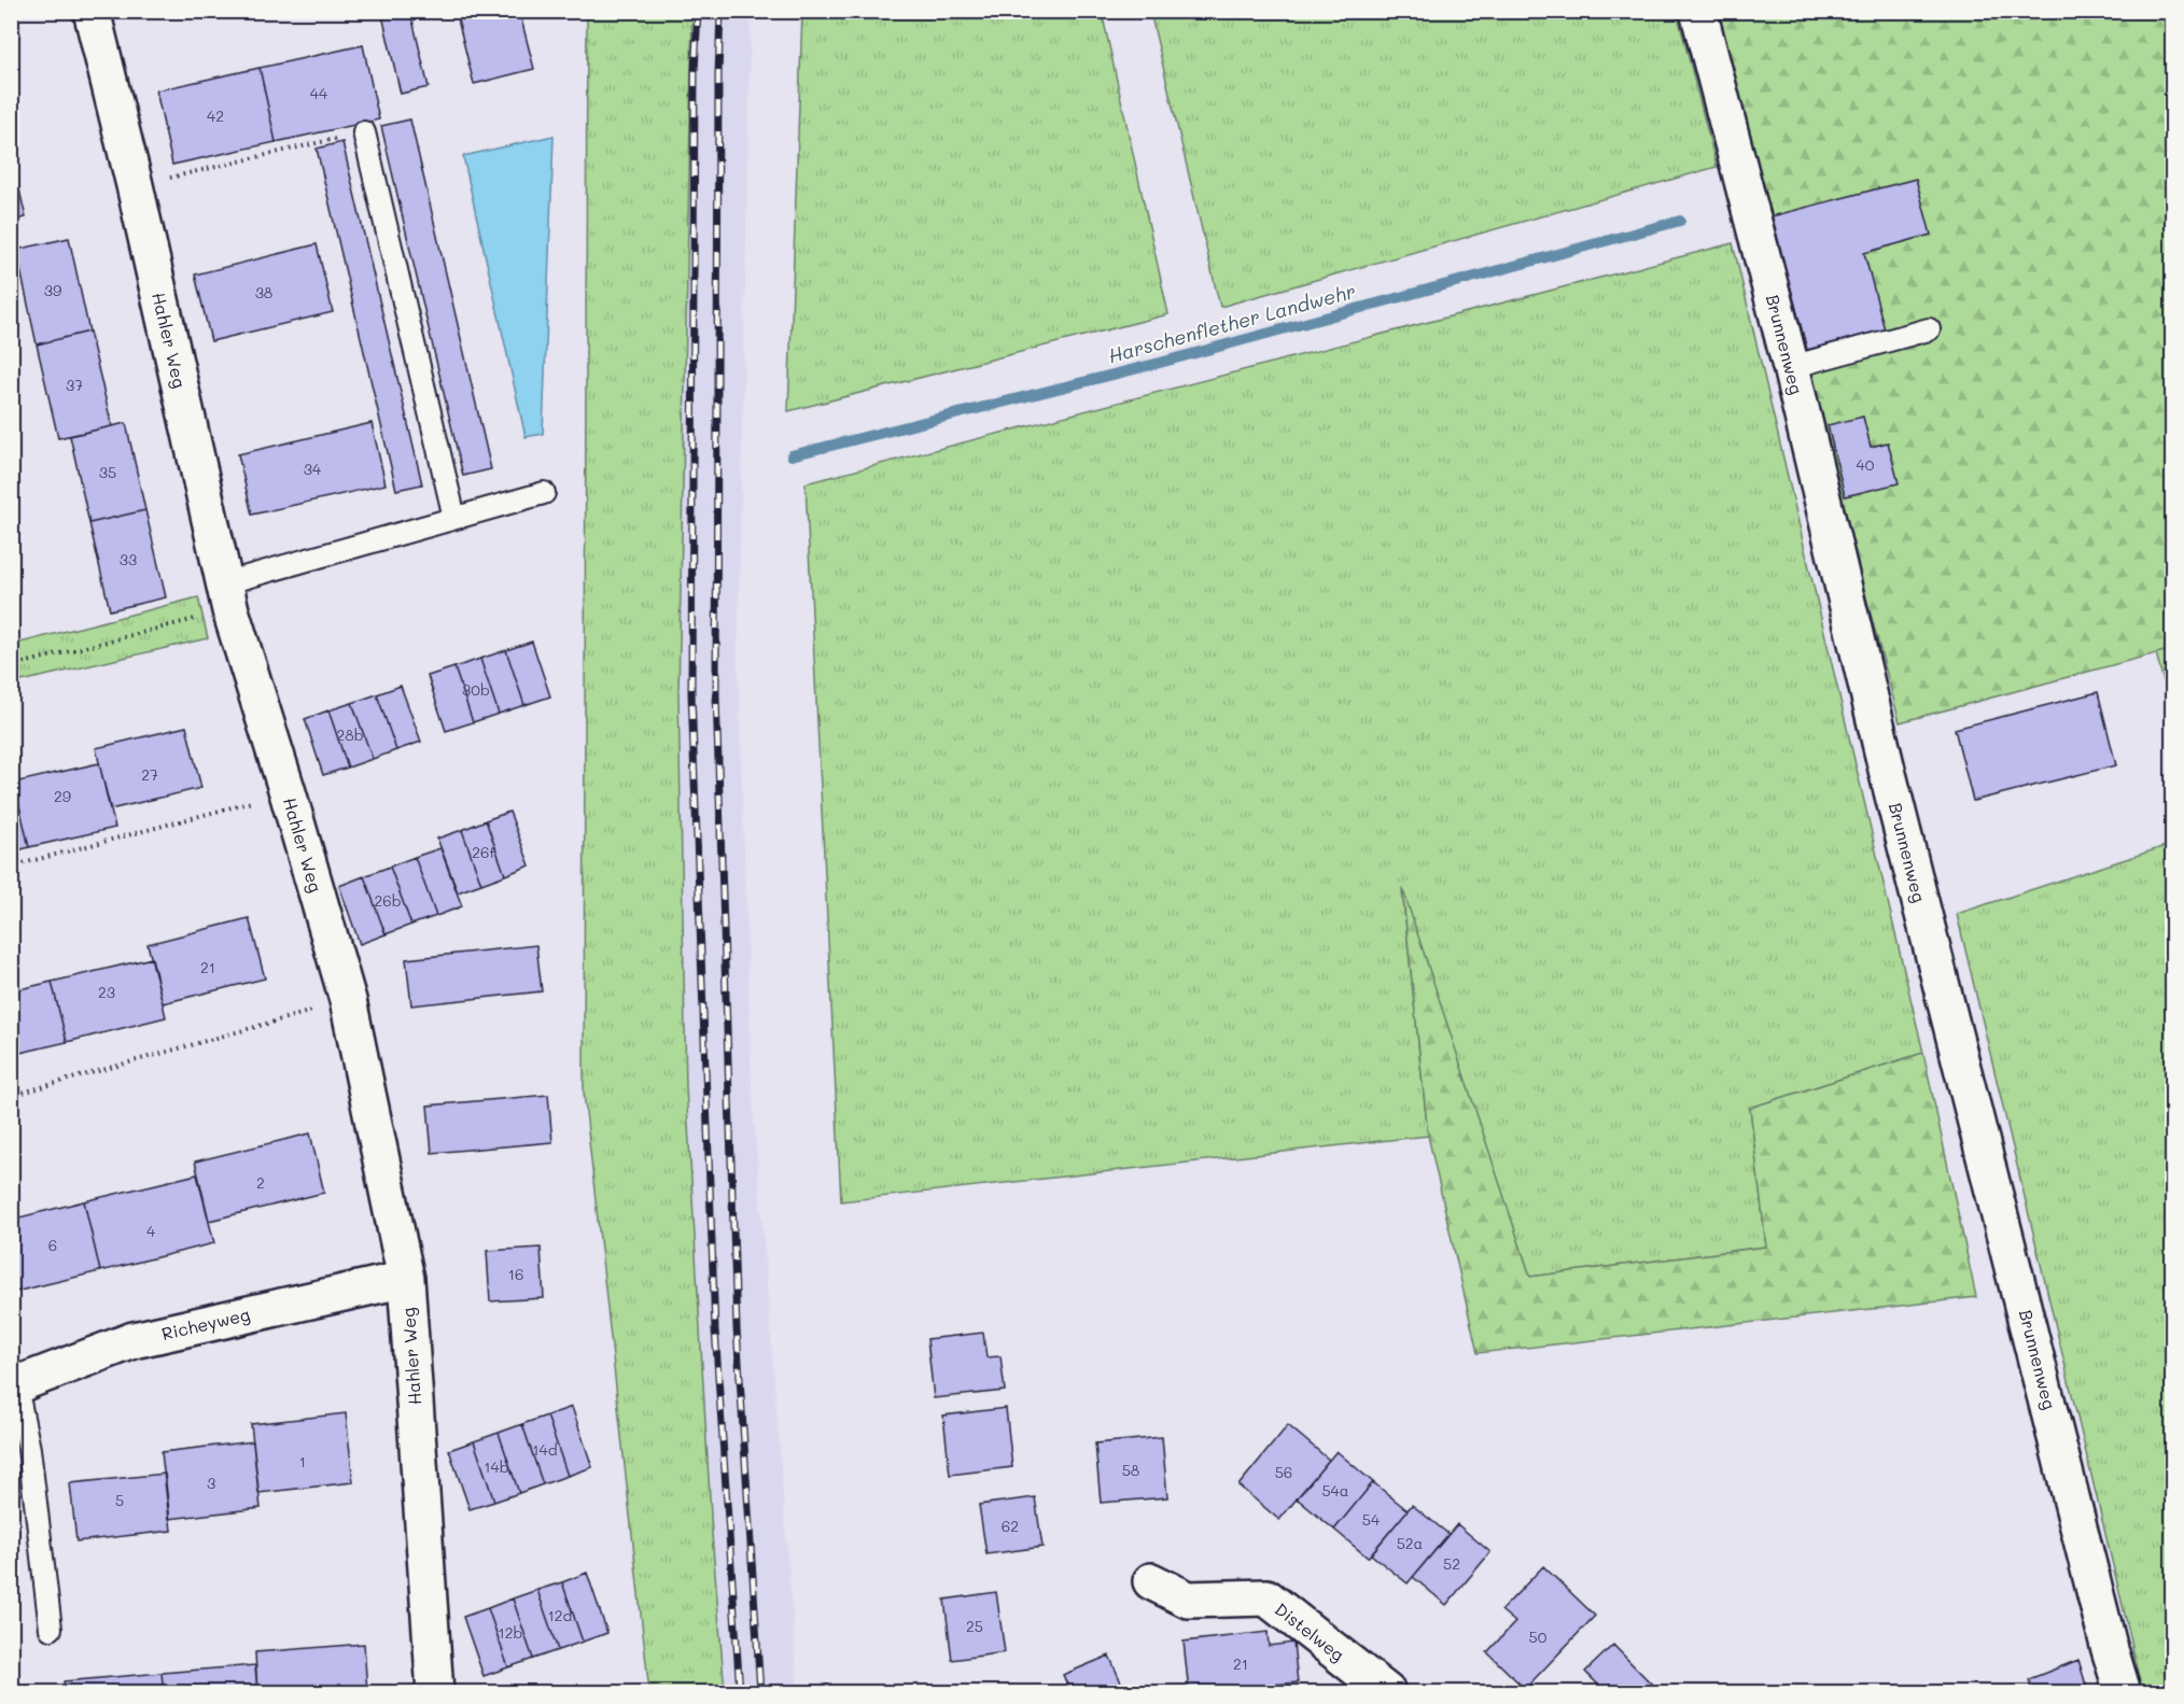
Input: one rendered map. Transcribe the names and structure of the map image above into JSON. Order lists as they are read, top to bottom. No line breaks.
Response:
{"streets":{"street":["Hahler Weg","Brunnenweg","Richeyweg","Distelweg"]},"crossings":[["Hahler Weg","Richeyweg"]],"water":["Harschenflether Landwehr"],"house_numbers":["44","42","39","38","37","40","34","35","33","30b","28b","27","29","26f","26b","21","23","2","4","6","16","14d","1","14b","58","56","3","54a","5","54","62","52a","52","12d","25","12b","50","21"]}
